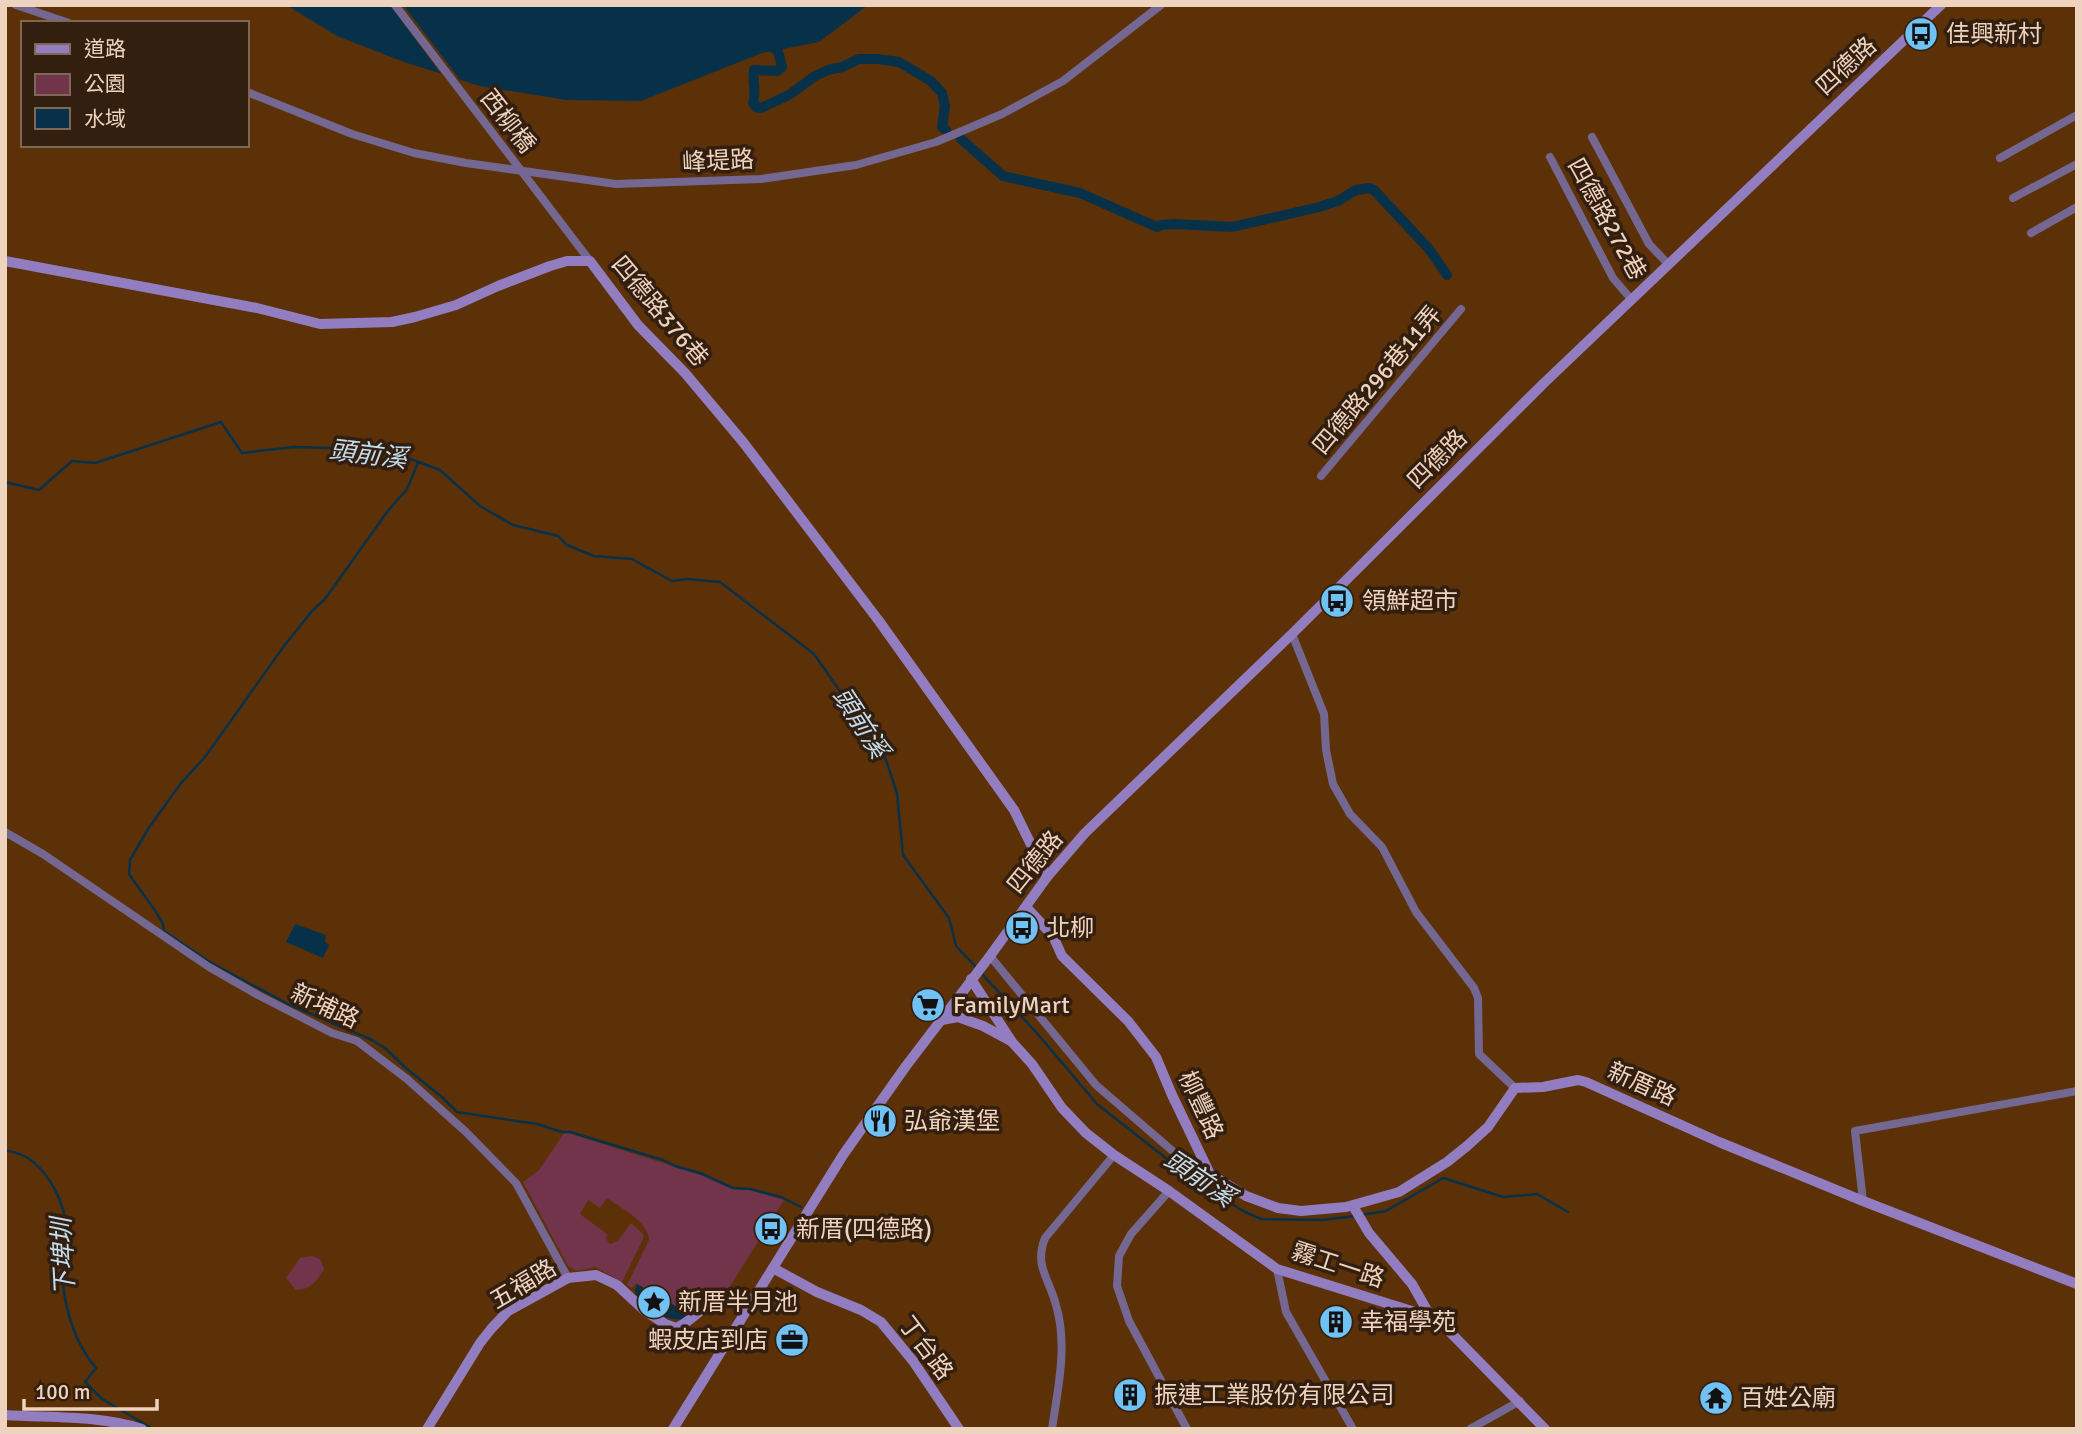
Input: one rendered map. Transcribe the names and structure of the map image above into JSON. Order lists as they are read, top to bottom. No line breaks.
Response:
{"streets":{"street":["四德路","西柳橋","峰堤路","四德路272巷","四德路376巷","四德路296巷11弄","新埔路","新厝路","柳豐路","霧工一路","五福路","丁台路"]},"crossings":[["四德路","四德路272巷"],["四德路","四德路376巷"],["四德路","柳豐路"],["四德路","霧工一路"],["西柳橋","峰堤路"],["西柳橋","四德路376巷"],["新埔路","五福路"],["新厝路","柳豐路"]],"water":["頭前溪","下埤圳"],"places":{"bus stop":["佳興新村","領鮮超市","北柳","新厝(四德路)"],"supermarket":["FamilyMart"],"restaurant":["弘爺漢堡"],"place":["新厝半月池"],"building":["幸福學苑","振連工業股份有限公司"],"office":["蝦皮店到店"],"temple":["百姓公廟"]},"legend":["道路","公園","水域"],"scale_bar":"100 m"}
